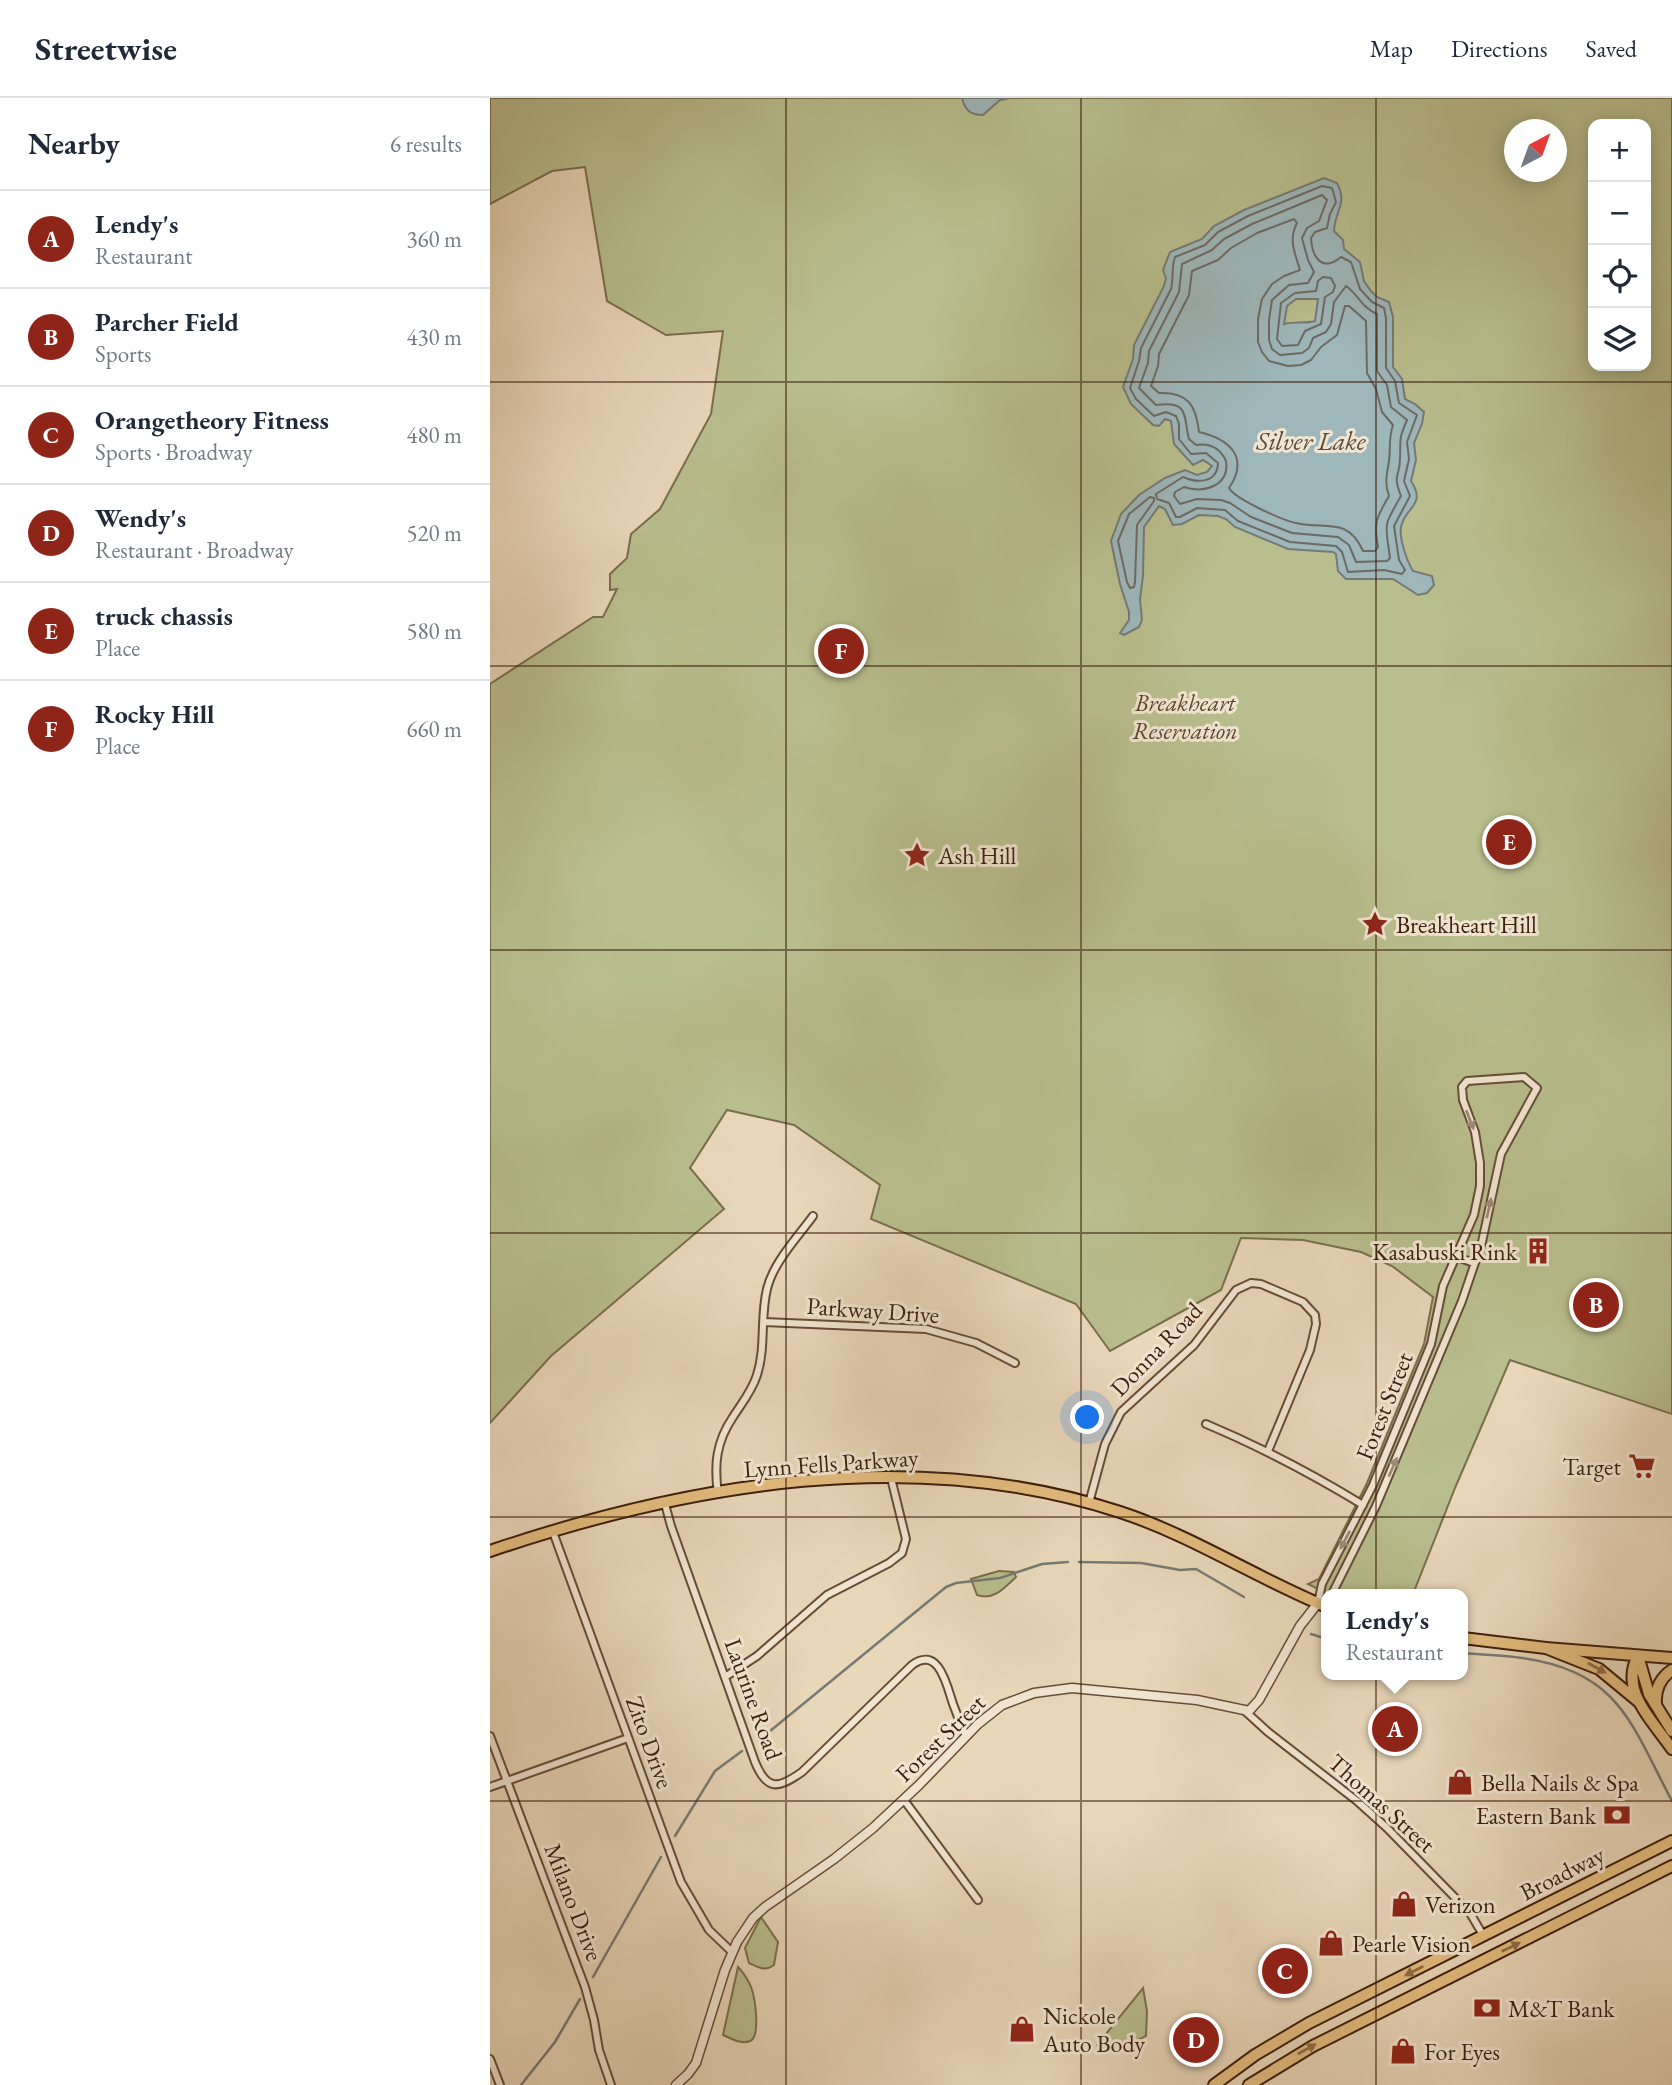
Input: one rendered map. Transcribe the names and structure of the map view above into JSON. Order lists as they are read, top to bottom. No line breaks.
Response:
{"streets":{"main road":["Lynn Fells Parkway","Broadway"],"street":["Parkway Drive","Donna Road","Forest Street","Laurine Road","Zito Drive","Thomas Street","Milano Drive"]},"crossings":[["Donna Road","Lynn Fells Parkway"],["Forest Street","Laurine Road"],["Forest Street","Zito Drive"],["Forest Street","Thomas Street"],["Lynn Fells Parkway","Laurine Road"],["Lynn Fells Parkway","Zito Drive"],["Thomas Street","Broadway"]],"water":["Silver Lake"],"parks":["Breakheart Reservation"],"places":{"place":["Ash Hill","Breakheart Hill"],"building":["Kasabuski Rink"],"supermarket":["Target"],"shop":["Bella Nails & Spa","Verizon","Pearle Vision","Nickole Auto Body","For Eyes"],"bank":["Eastern Bank","M&T Bank"]},"north":"top right","page":{"header":"Streetwise","nav":["Map","Directions","Saved"],"heading":["Nearby","6 results"],"map_buttons":["+","−"],"list":[{"mark":"A","name":"Lendy's","note":"Restaurant","value":"360 m"},{"mark":"B","name":"Parcher Field","note":"Sports","value":"430 m"},{"mark":"C","name":"Orangetheory Fitness","note":"Sports · Broadway","value":"480 m"},{"mark":"D","name":"Wendy's","note":"Restaurant · Broadway","value":"520 m"},{"mark":"E","name":"truck chassis","note":"Place","value":"580 m"},{"mark":"F","name":"Rocky Hill","note":"Place","value":"660 m"}],"pins":["F","E","B","A","C","D"],"popup":["Lendy's","Restaurant"]}}
